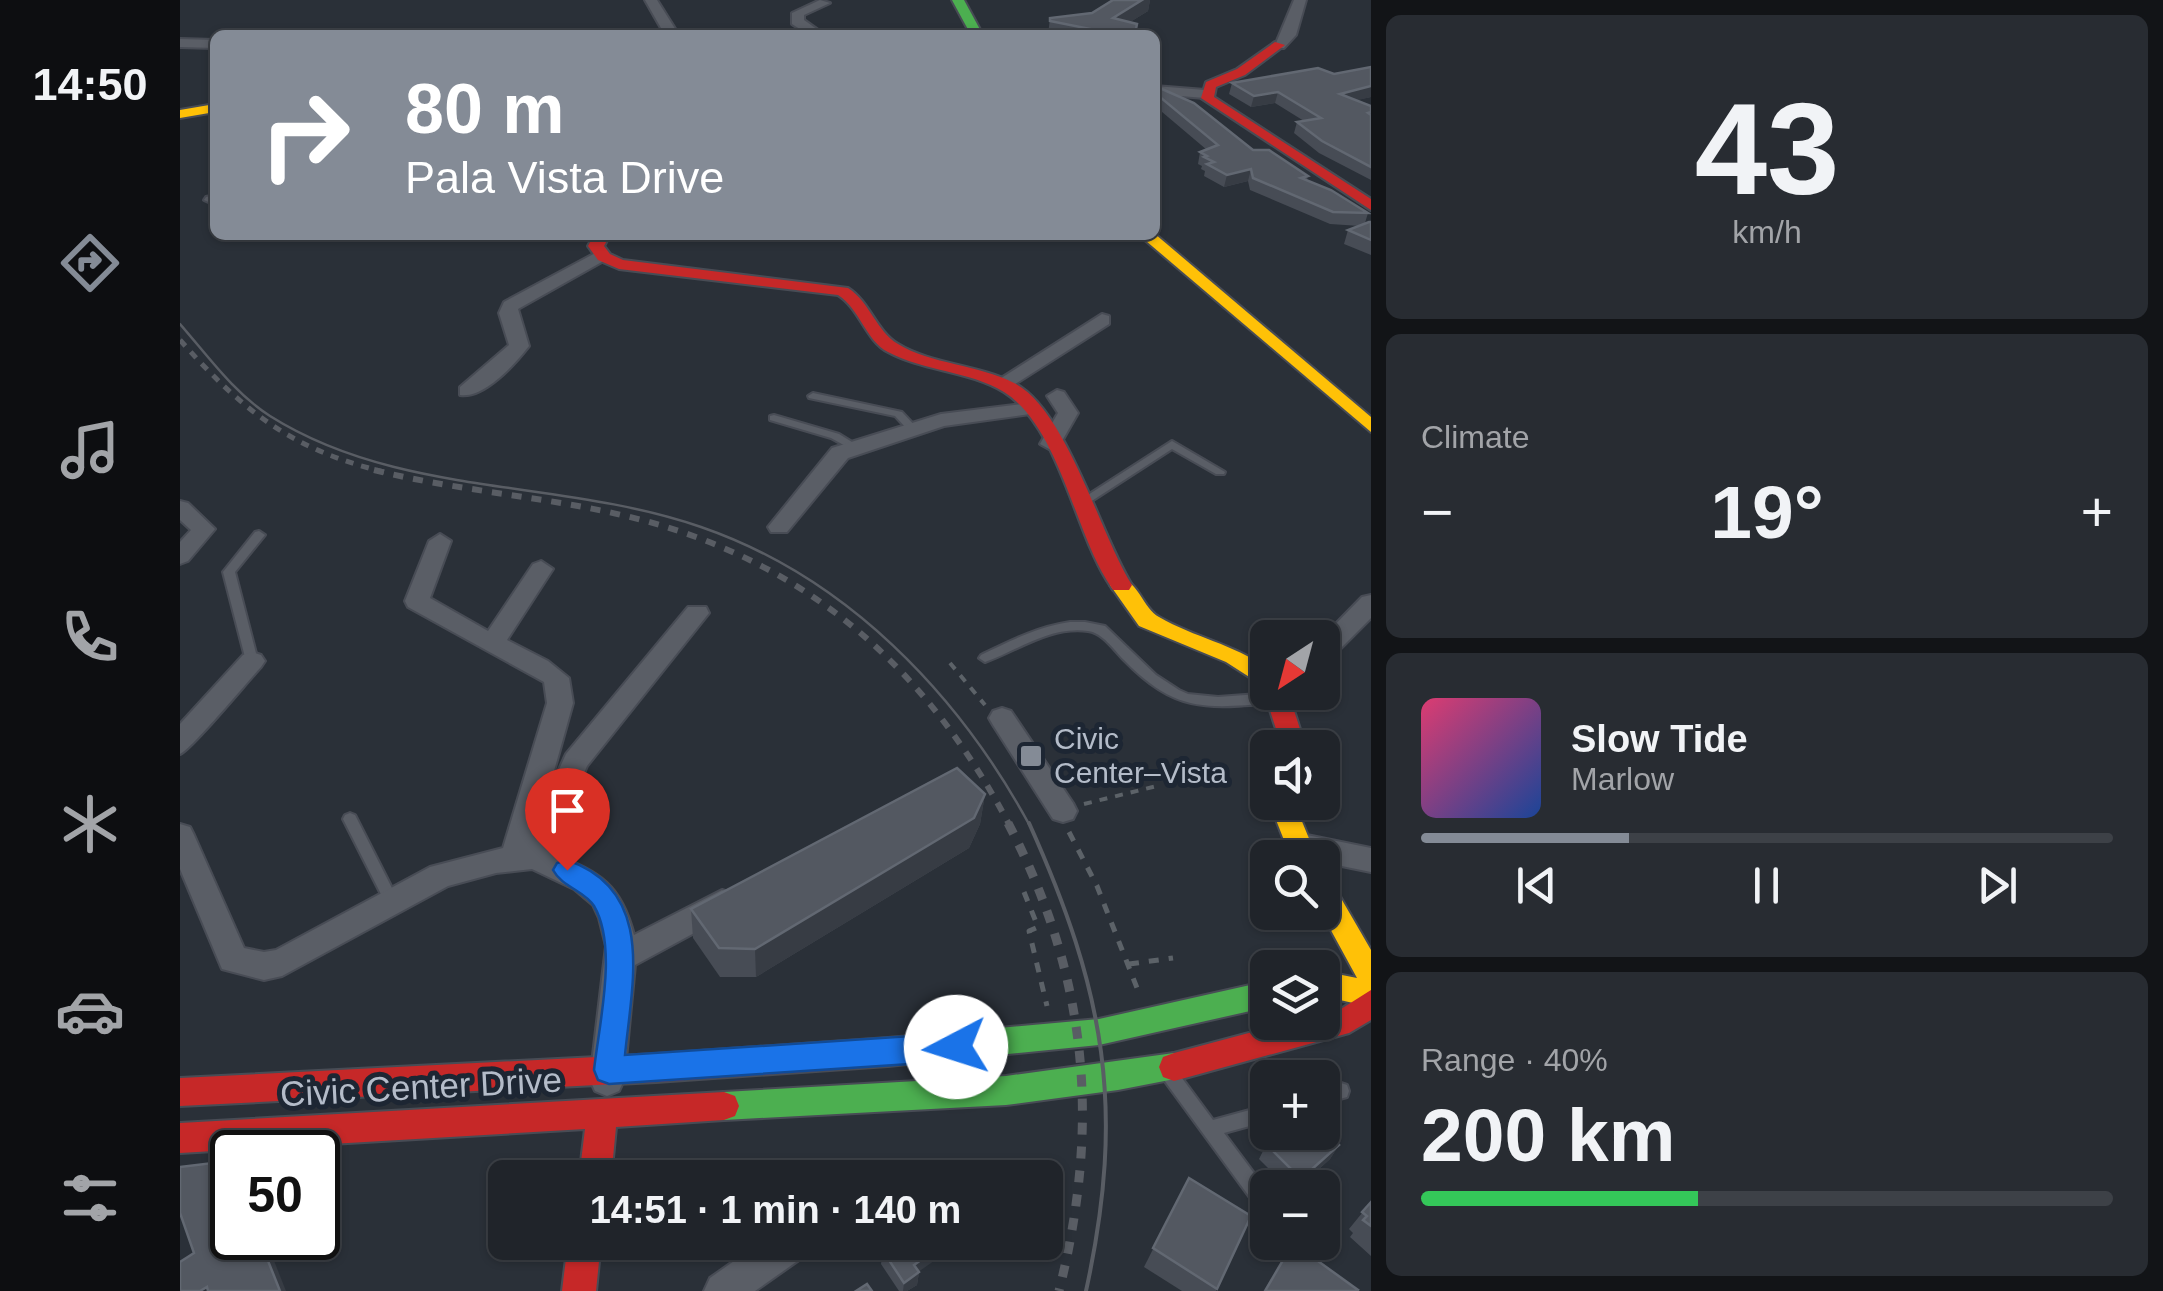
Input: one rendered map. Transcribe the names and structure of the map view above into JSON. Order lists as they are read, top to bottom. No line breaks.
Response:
{"streets":{"main road":["Civic Center Drive"]},"places":{"transit":["Civic Center–Vista"]},"north":"bottom left","page":{"tabs":"14:50","tile":[["43","km/h"],"Climate",["Range · 40%","200 km"]],"turn":["80 m","Pala Vista Drive"],"heat":["−","19°","+"],"map_buttons":["+","−"],"song":["Slow Tide","Marlow"],"limit":"50","trip":"14:51 · 1 min · 140 m"}}
